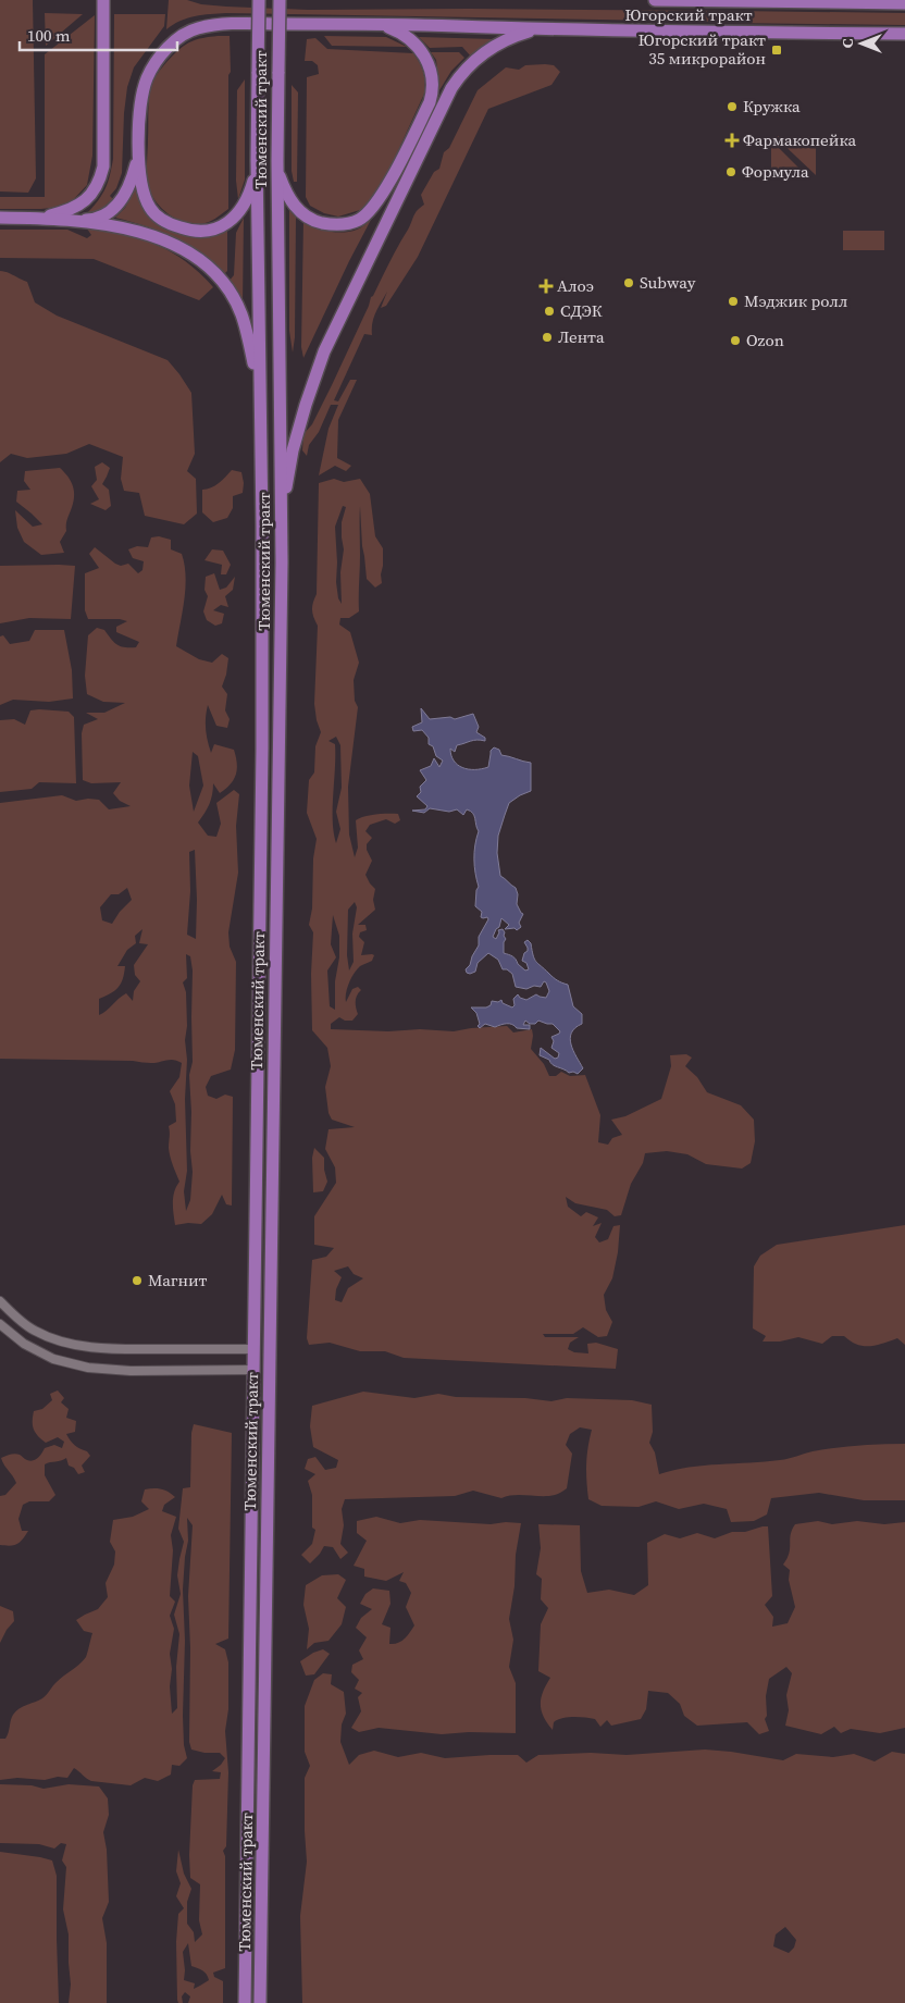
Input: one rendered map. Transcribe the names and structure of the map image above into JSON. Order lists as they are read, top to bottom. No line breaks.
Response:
{"streets":{"main road":["Югорский тракт","Тюменский тракт"]},"places":{"transit":["Югорский тракт 35 микрорайон"],"other":["Кружка","Формула","Subway","Мэджик ролл","СДЭК","Лента","Ozon","Магнит"],"health":["Фармакопейка","Алоэ"]},"scale_bar":"100 m","north":"left"}
